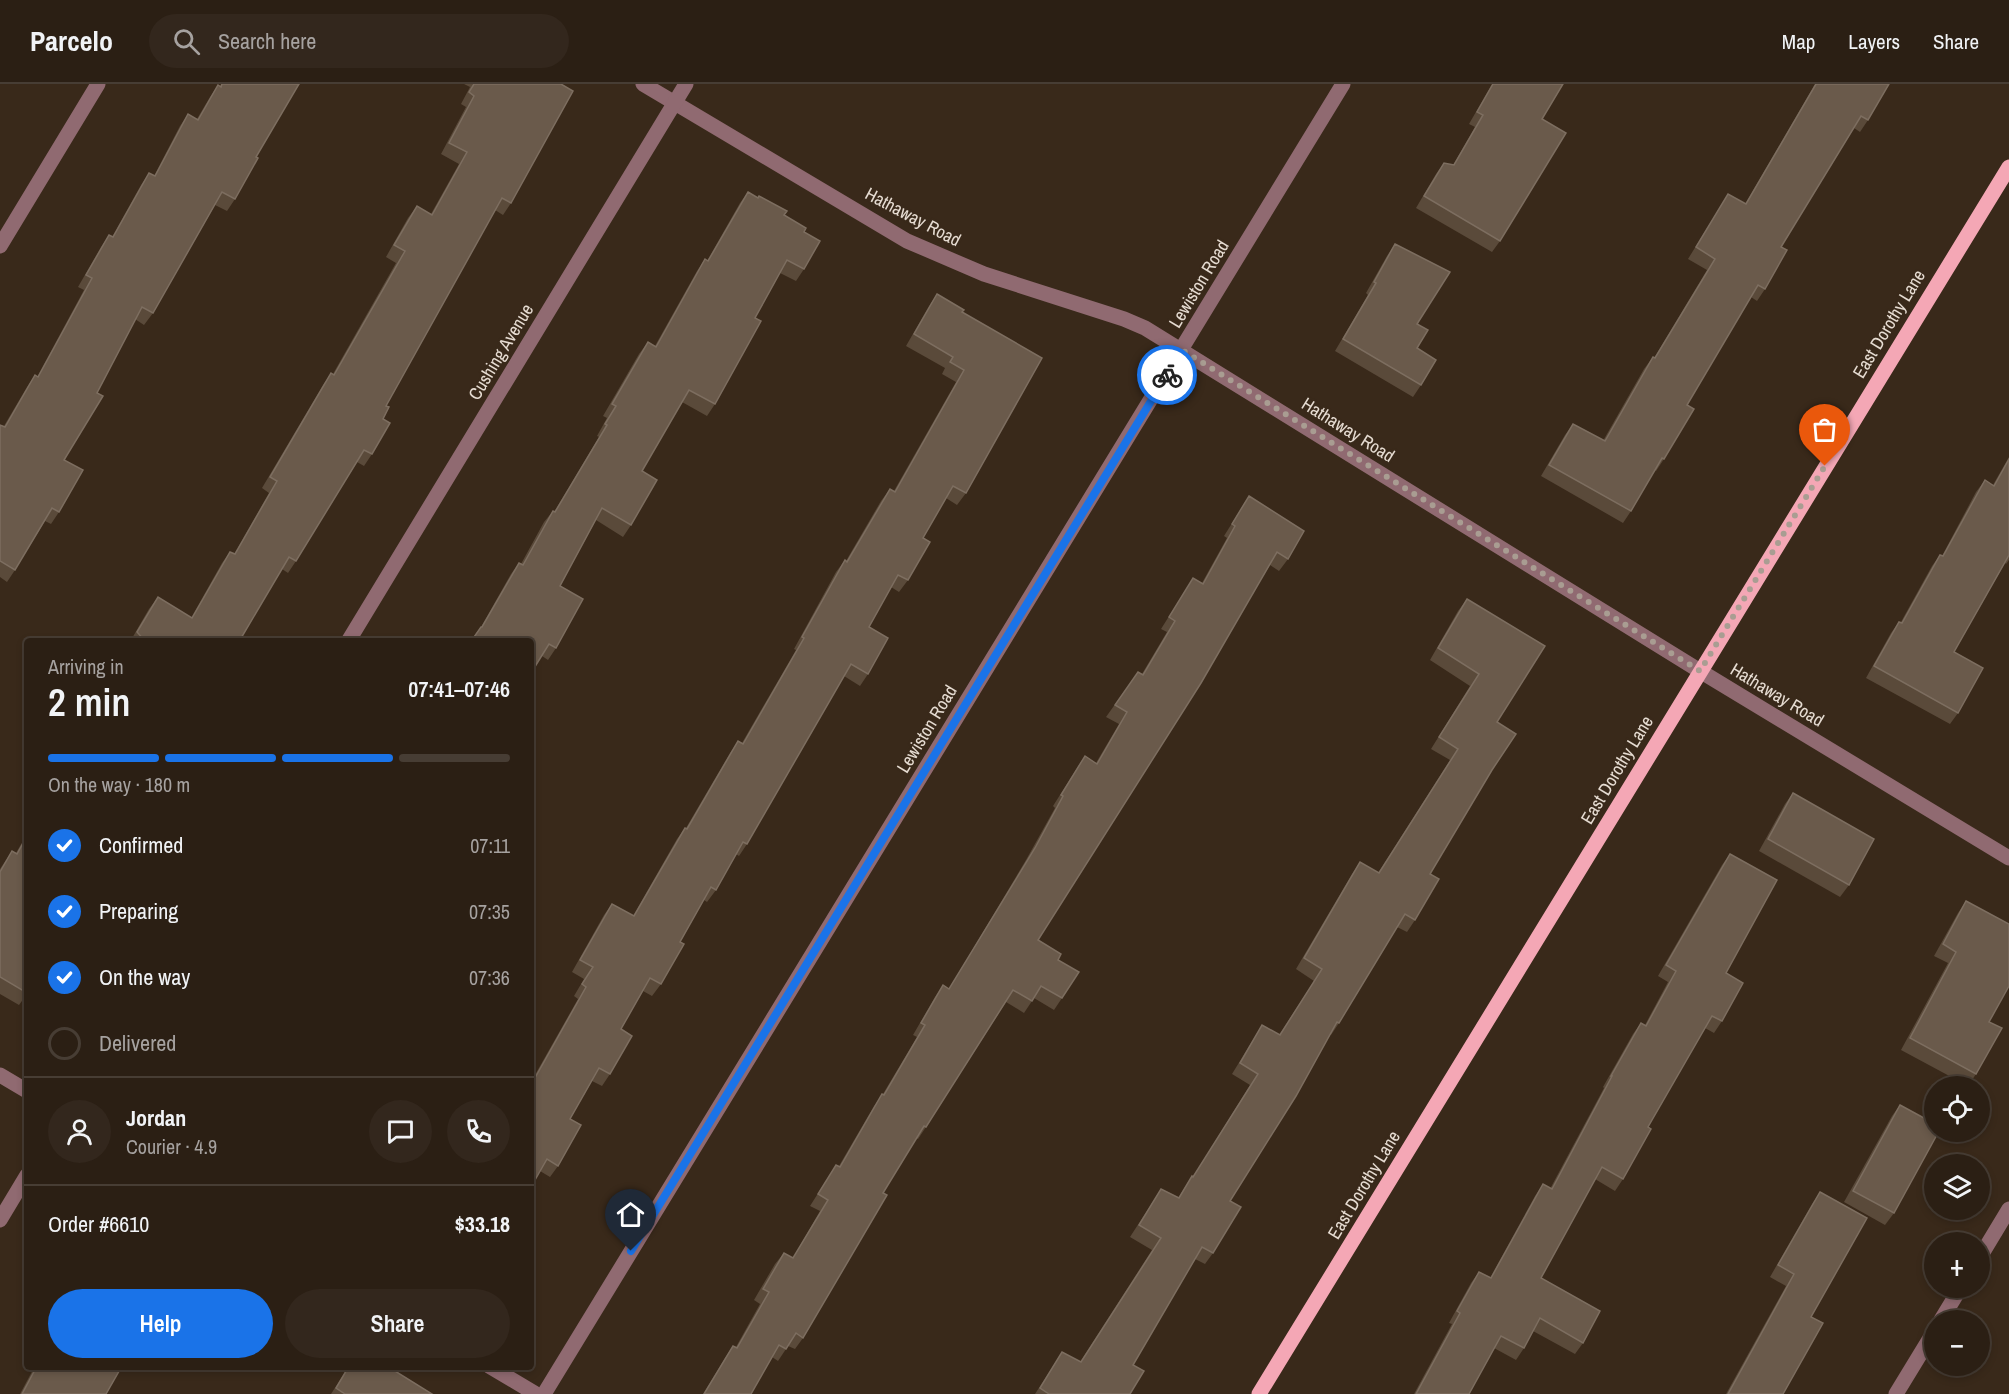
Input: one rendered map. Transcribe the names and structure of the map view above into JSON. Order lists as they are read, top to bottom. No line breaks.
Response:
{"streets":{"main road":["East Dorothy Lane"],"street":["Hathaway Road","Lewiston Road","Cushing Avenue"]},"crossings":[["Hathaway Road","Lewiston Road"],["Hathaway Road","East Dorothy Lane"],["Hathaway Road","Cushing Avenue"]],"page":{"header":"Parcelo","search":"Search here","nav":["Map","Layers","Share"],"heading":["2 min","Arriving in","07:41–07:46"],"panel":["Jordan","Courier · 4.9","Order #6610","$33.18"],"bar":"On the way · 180 m","list":[["Confirmed","07:11"],["Preparing","07:35"],["On the way","07:36"],"Delivered"],"map_buttons":["+","−"],"buttons":["Help","Share"]}}
